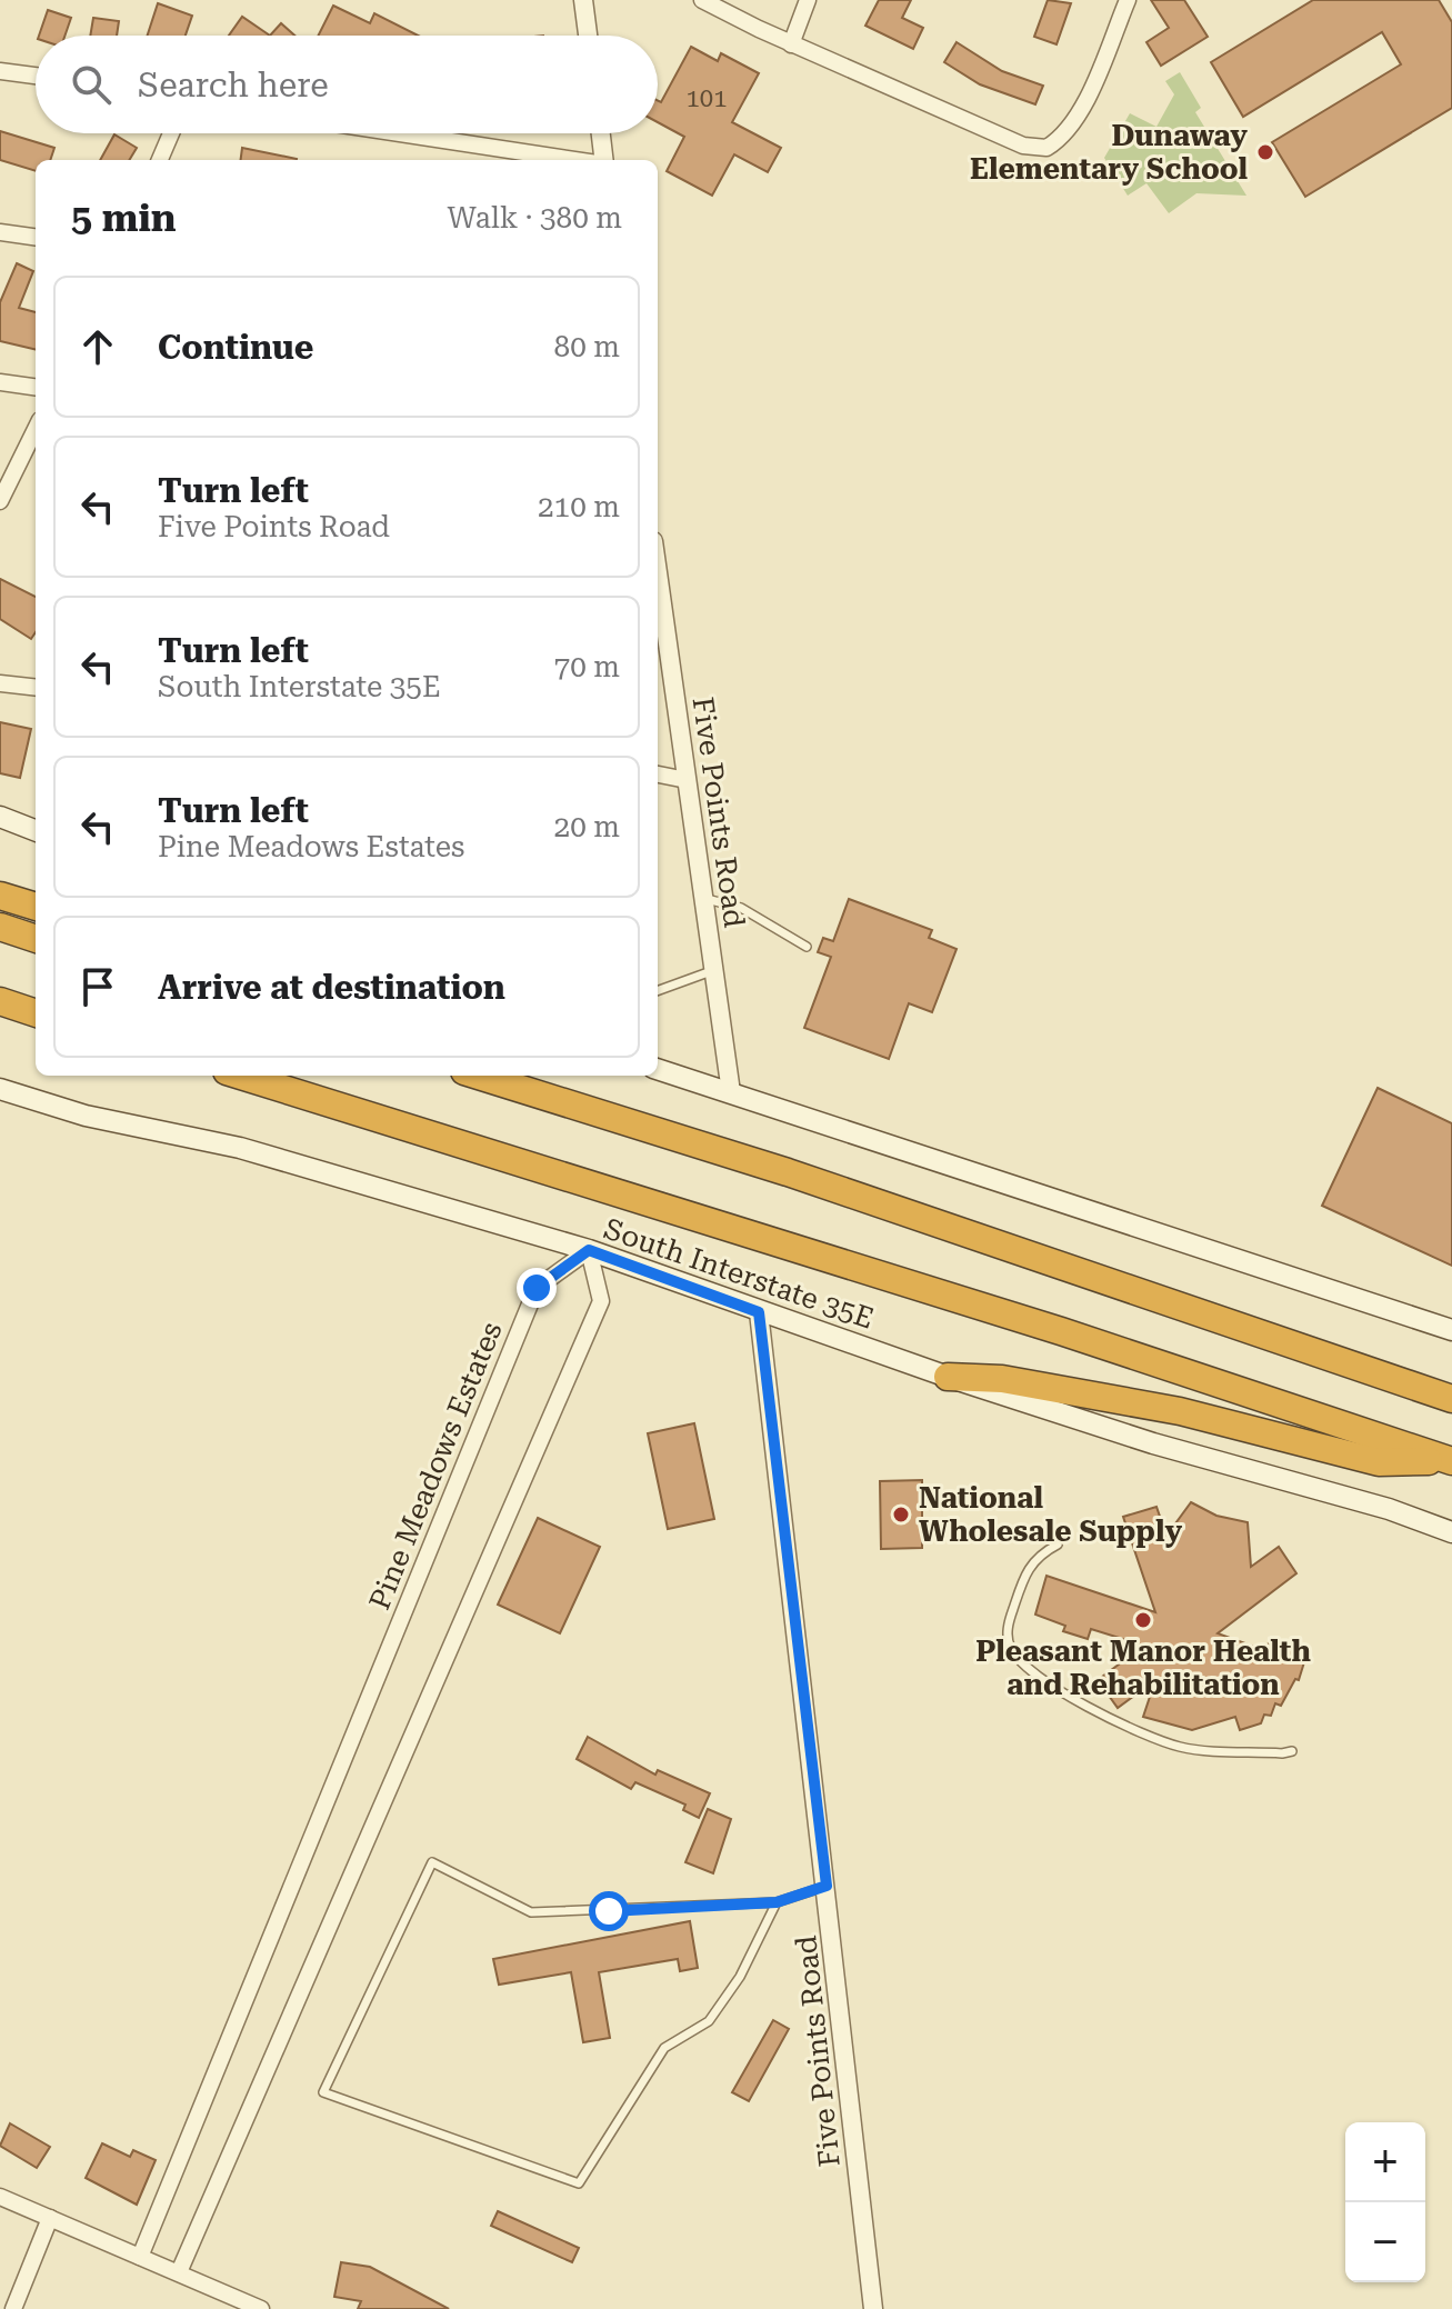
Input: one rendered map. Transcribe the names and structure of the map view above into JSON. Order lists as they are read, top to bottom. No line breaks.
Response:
{"streets":{"main road":["South Interstate 35E"],"street":["Five Points Road","Pine Meadows Estates"]},"crossings":[["Five Points Road","South Interstate 35E"],["South Interstate 35E","Pine Meadows Estates"]],"places":["Dunaway Elementary School","National Wholesale Supply","Pleasant Manor Health and Rehabilitation"],"house_numbers":["101"],"page":{"search":"Search here","heading":["5 min","Walk · 380 m"],"list":[["Continue","80 m"],["Turn left","Five Points Road","210 m"],["Turn left","South Interstate 35E","70 m"],["Turn left","Pine Meadows Estates","20 m"],"Arrive at destination"],"map_buttons":["+","−"]}}
